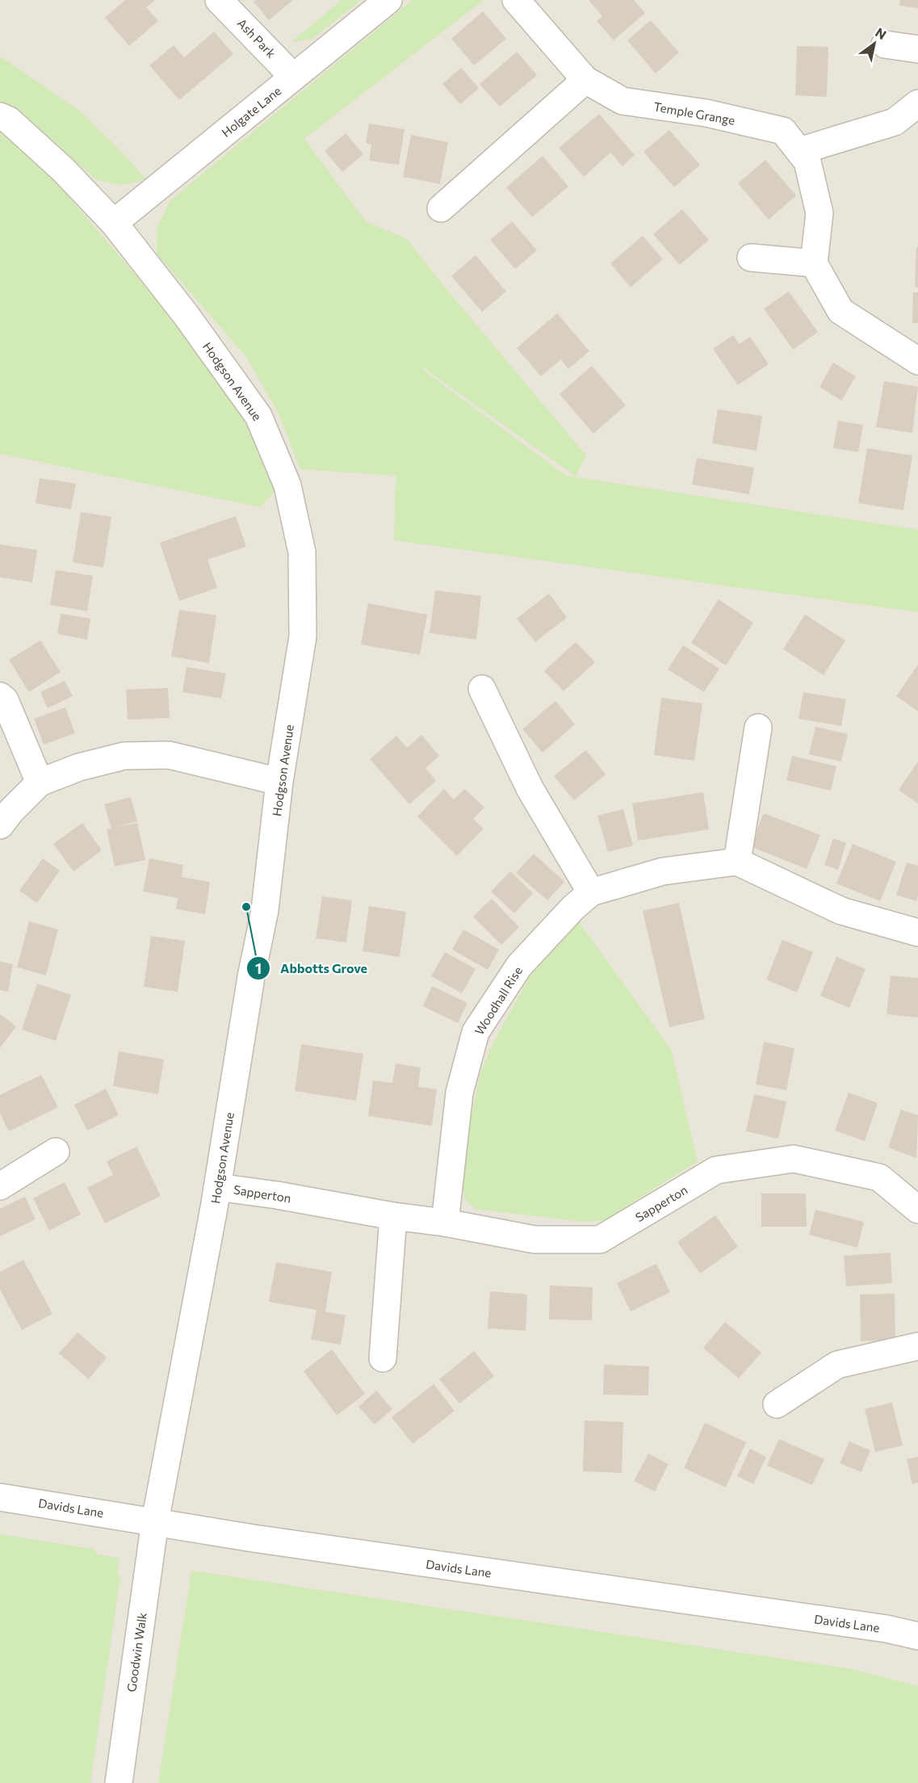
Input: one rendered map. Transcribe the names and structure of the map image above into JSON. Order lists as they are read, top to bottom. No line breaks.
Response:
{"streets":{"street":["Ash Park","Holgate Lane","Temple Grange","Hodgson Avenue","Woodhall Rise","Sapperton","Davids Lane","Goodwin Walk"]},"crossings":[["Ash Park","Holgate Lane"],["Holgate Lane","Hodgson Avenue"],["Hodgson Avenue","Sapperton"],["Hodgson Avenue","Davids Lane"],["Hodgson Avenue","Goodwin Walk"],["Woodhall Rise","Sapperton"],["Davids Lane","Goodwin Walk"]],"places":["Abbotts Grove"],"north":"top right"}
